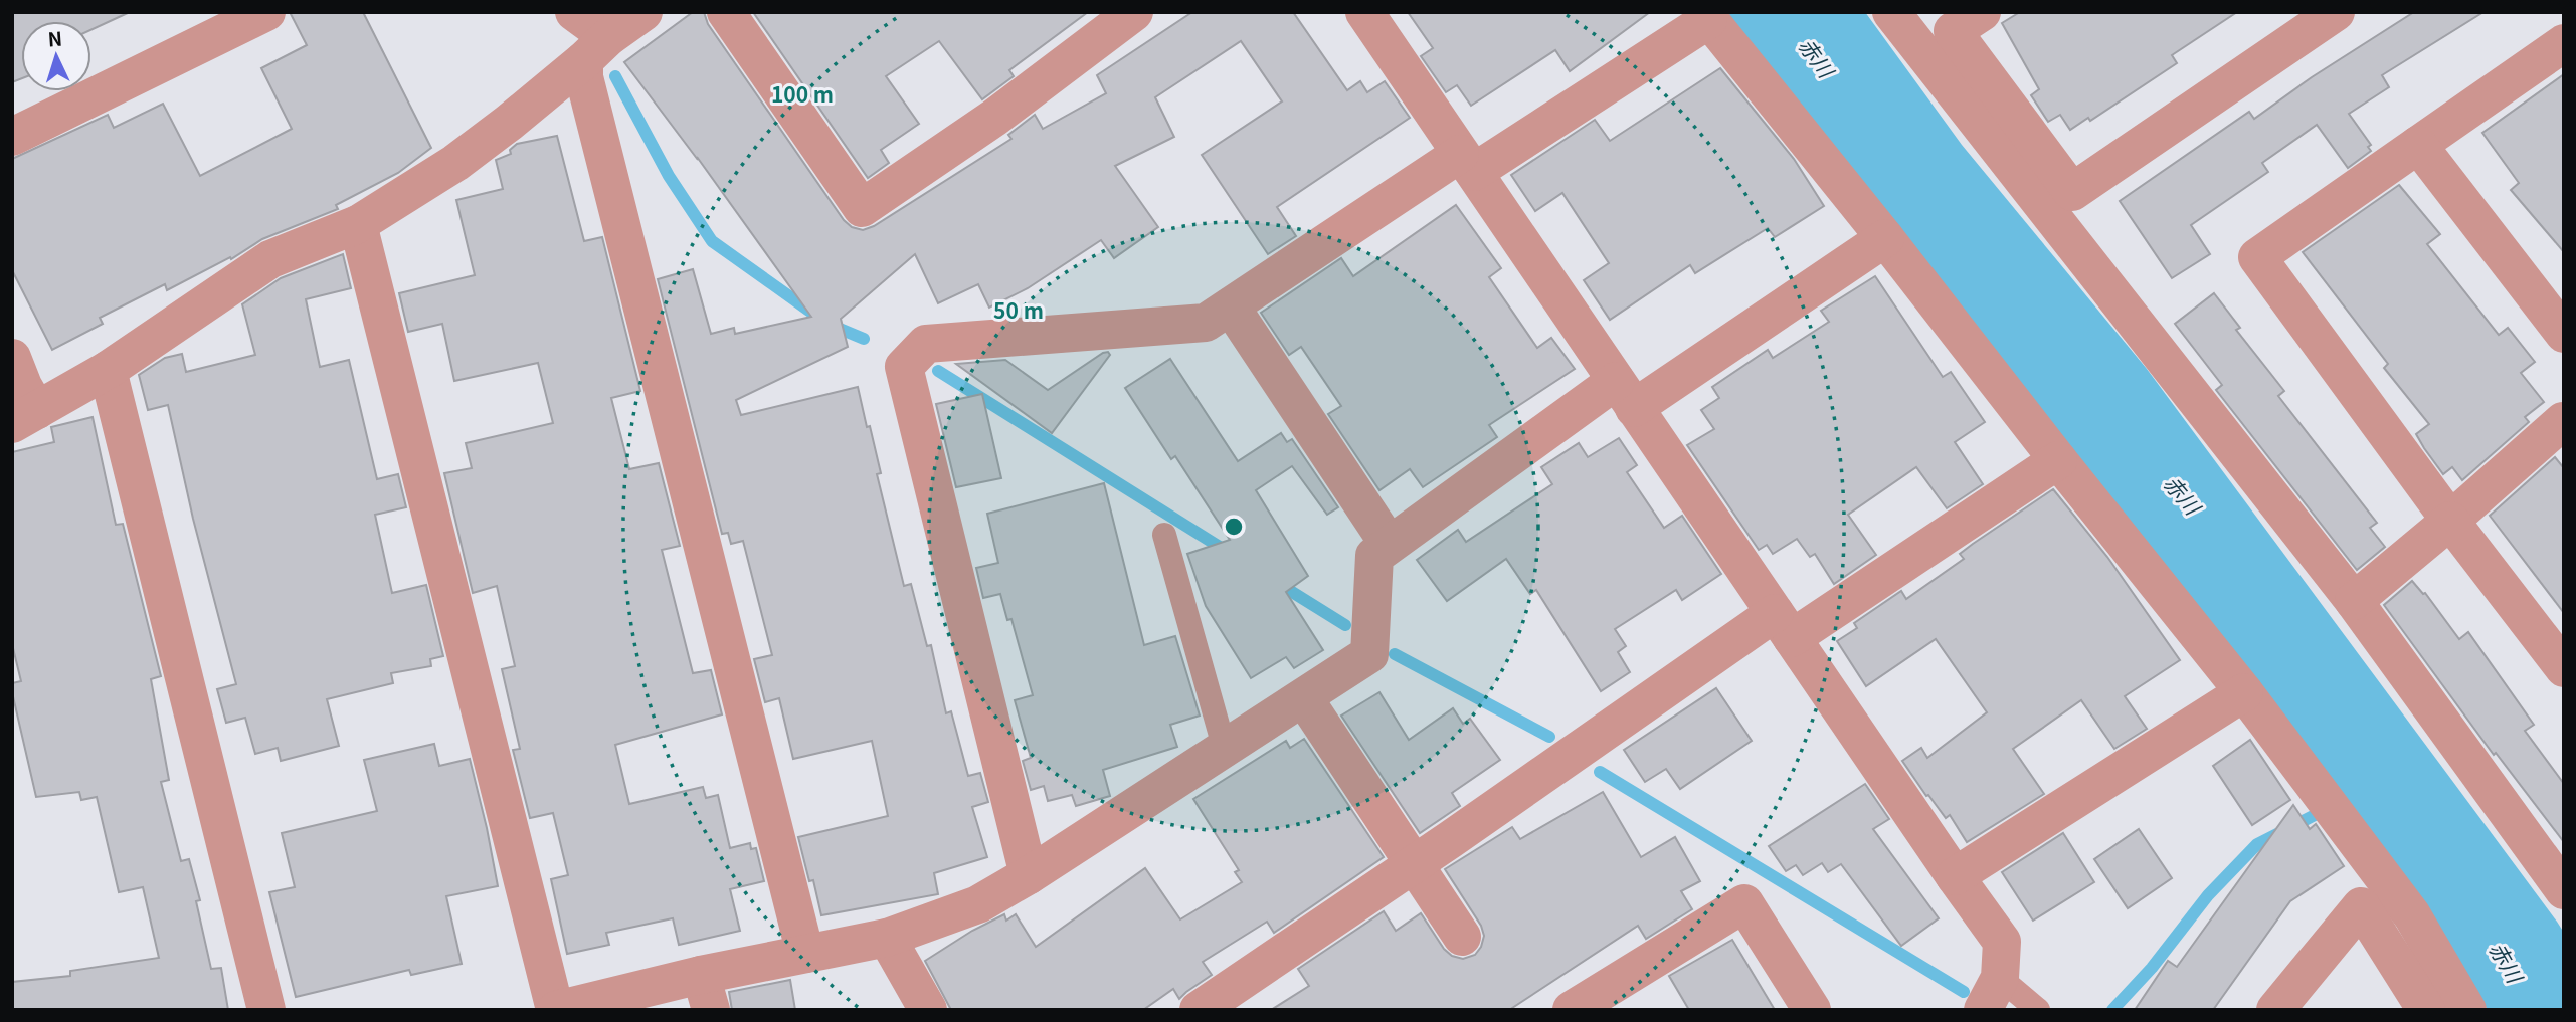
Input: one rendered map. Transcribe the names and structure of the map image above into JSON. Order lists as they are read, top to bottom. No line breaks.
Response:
{"water":["赤川"],"north":"top","rings":["100 m","50 m"]}
